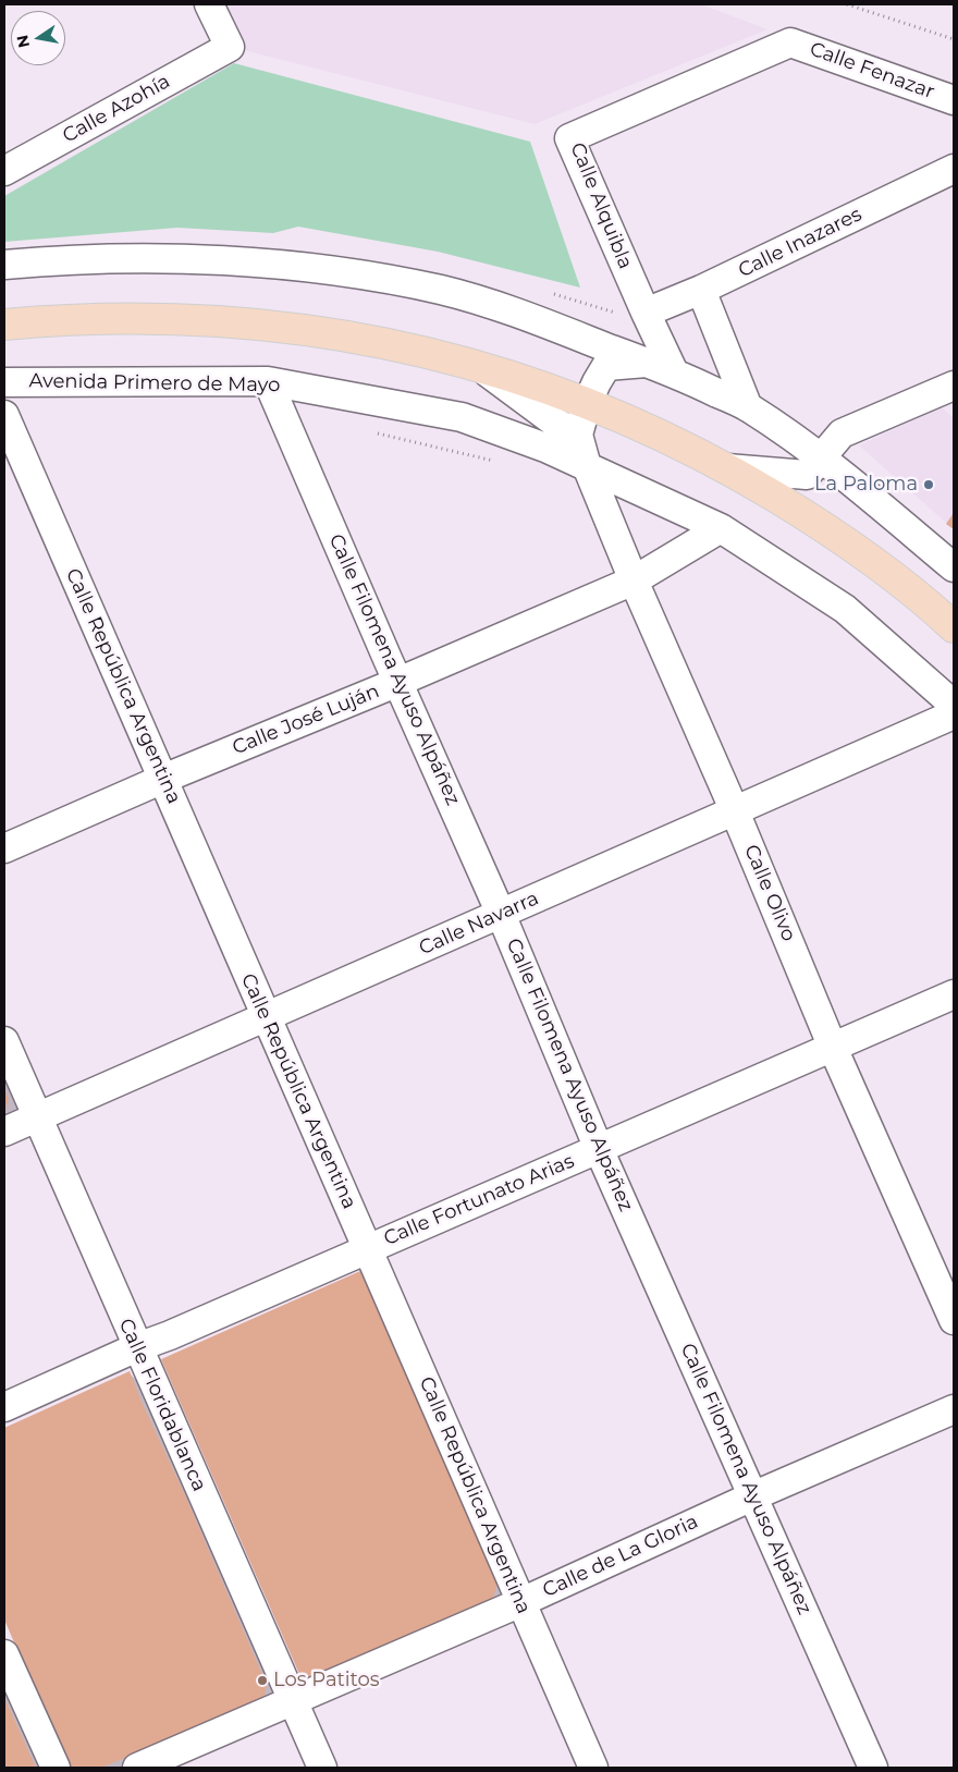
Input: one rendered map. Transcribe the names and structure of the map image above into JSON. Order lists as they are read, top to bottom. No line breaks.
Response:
{"streets":{"street":["Calle Fenazar","Calle Azohía","Calle Alquibla","Calle Inazares","Avenida Primero de Mayo","Calle Filomena Ayuso Alpáñez","Calle República Argentina","Calle José Luján","Calle Olivo","Calle Navarra","Calle Fortunato Arias","Calle Floridablanca","Calle de La Gloria"]},"crossings":[["Calle Fenazar","Calle Alquibla"],["Calle Alquibla","Calle Inazares"],["Avenida Primero de Mayo","Calle Filomena Ayuso Alpáñez"],["Avenida Primero de Mayo","Calle José Luján"],["Avenida Primero de Mayo","Calle Olivo"],["Calle Filomena Ayuso Alpáñez","Calle José Luján"],["Calle Filomena Ayuso Alpáñez","Calle Navarra"],["Calle Filomena Ayuso Alpáñez","Calle Fortunato Arias"],["Calle Filomena Ayuso Alpáñez","Calle de La Gloria"],["Calle República Argentina","Calle José Luján"],["Calle República Argentina","Calle Navarra"],["Calle República Argentina","Calle Fortunato Arias"],["Calle República Argentina","Calle de La Gloria"],["Calle José Luján","Calle Olivo"],["Calle Olivo","Calle Navarra"],["Calle Olivo","Calle Fortunato Arias"],["Calle Navarra","Calle Floridablanca"],["Calle Fortunato Arias","Calle Floridablanca"],["Calle Floridablanca","Calle de La Gloria"]],"places":["La Paloma","Los Patitos"],"north":"left"}
